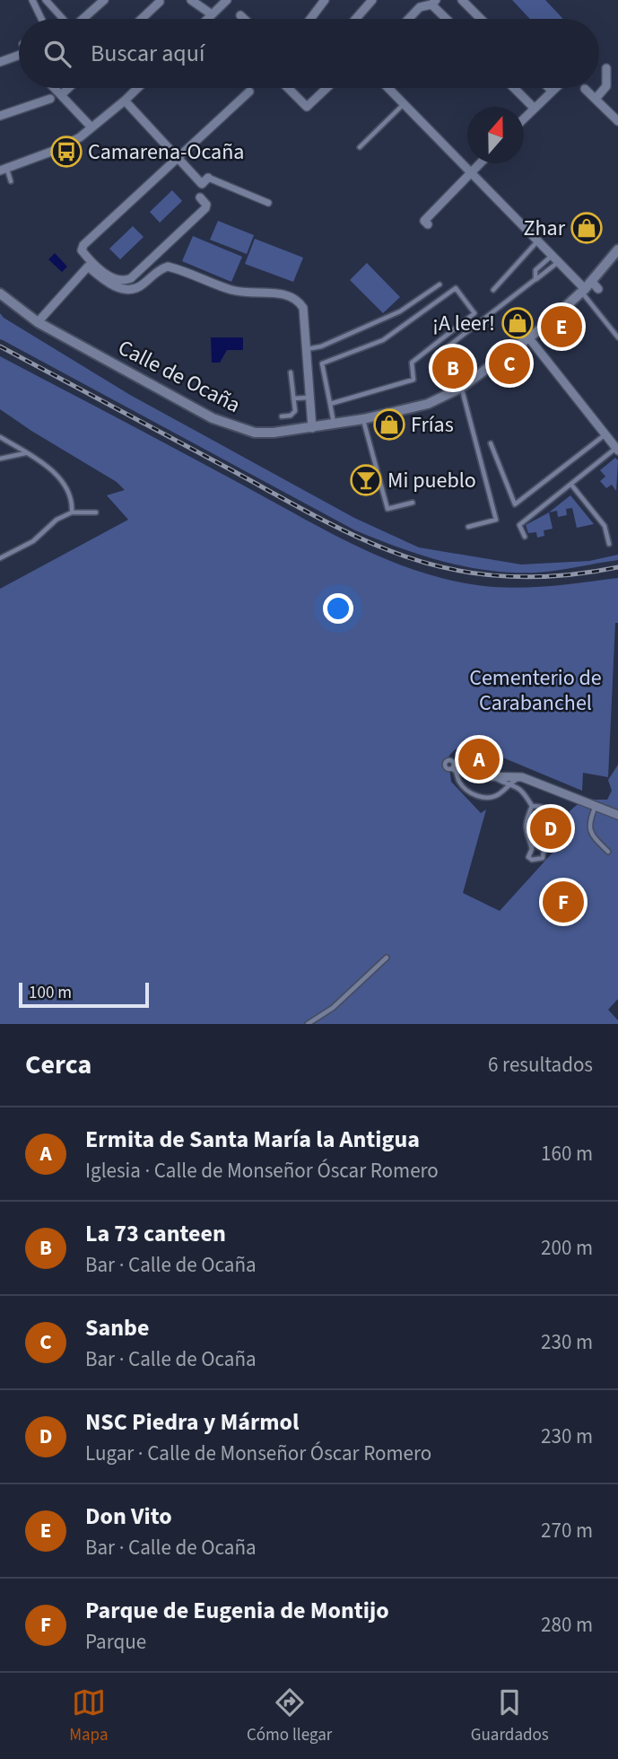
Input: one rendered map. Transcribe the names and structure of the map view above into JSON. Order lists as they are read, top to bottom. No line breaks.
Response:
{"streets":{"street":["Calle de Ocaña"]},"parks":["Cementerio de Carabanchel"],"places":{"bus stop":["Camarena-Ocaña"],"shop":["Zhar","¡A leer!","Frías"],"bar":["Mi pueblo"]},"scale_bar":"100 m","north":"top","page":{"search":"Buscar aquí","pins":["E","C","B","A","D","F"],"scale":"100 m","heading":["Cerca","6 resultados"],"list":[{"mark":"A","name":"Ermita de Santa María la Antigua","note":"Iglesia · Calle de Monseñor Óscar Romero","value":"160 m"},{"mark":"B","name":"La 73 canteen","note":"Bar · Calle de Ocaña","value":"200 m"},{"mark":"C","name":"Sanbe","note":"Bar · Calle de Ocaña","value":"230 m"},{"mark":"D","name":"NSC Piedra y Mármol","note":"Lugar · Calle de Monseñor Óscar Romero","value":"230 m"},{"mark":"E","name":"Don Vito","note":"Bar · Calle de Ocaña","value":"270 m"},{"mark":"F","name":"Parque de Eugenia de Montijo","note":"Parque","value":"280 m"}],"nav":["Mapa","Cómo llegar","Guardados"]}}
